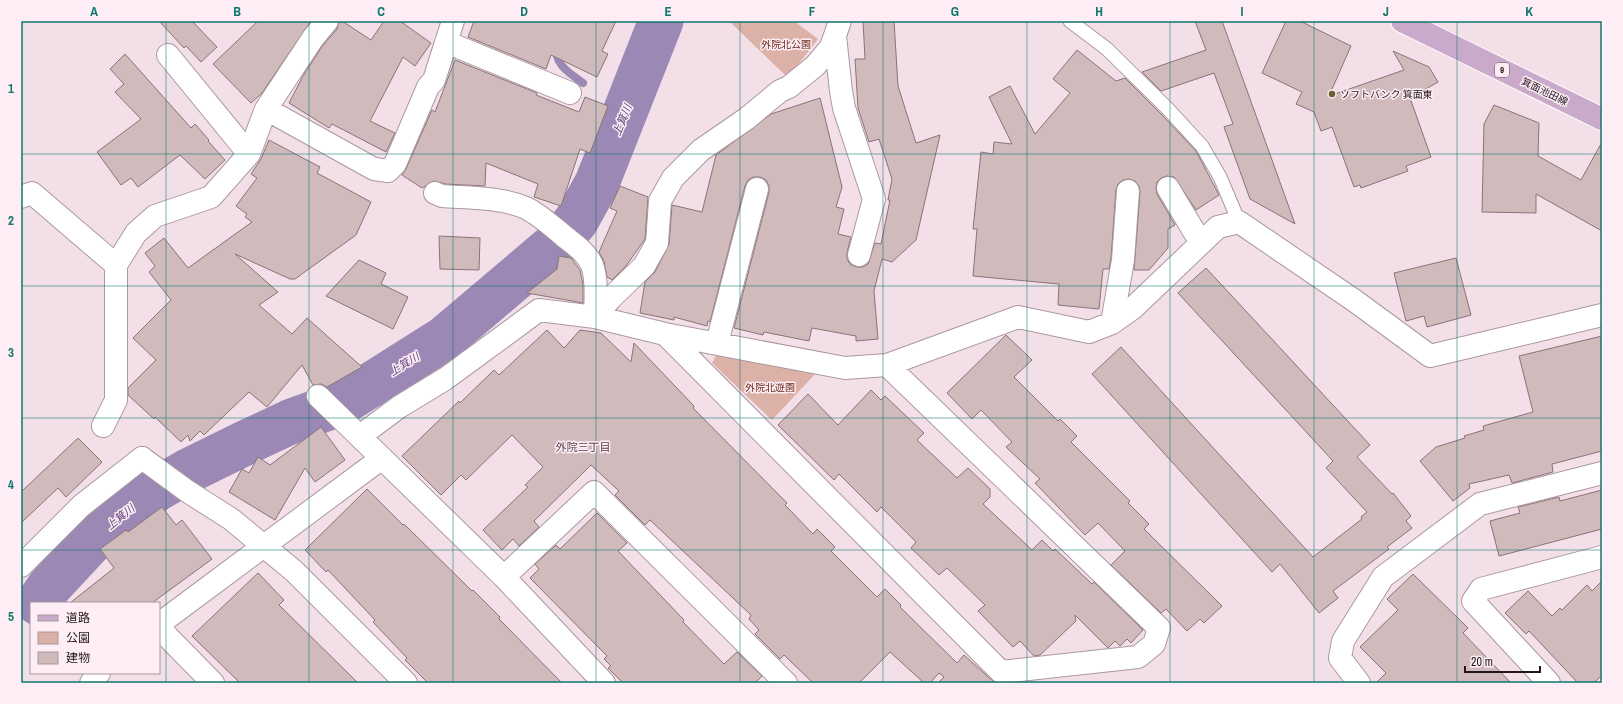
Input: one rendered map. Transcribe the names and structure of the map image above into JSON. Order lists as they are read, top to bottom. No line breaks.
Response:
{"streets":{"main road":["9","箕面池田線"]},"districts":["外院三丁目"],"water":["上箕川"],"parks":["外院北公園","外院北遊園"],"places":["ソフトバンク 箕面東"],"legend":["道路","公園","建物"],"scale_bar":"20 m","grid":{"columns":["A","B","C","D","E","F","G","H","I","J","K"],"rows":["1","2","3","4","5"]}}
